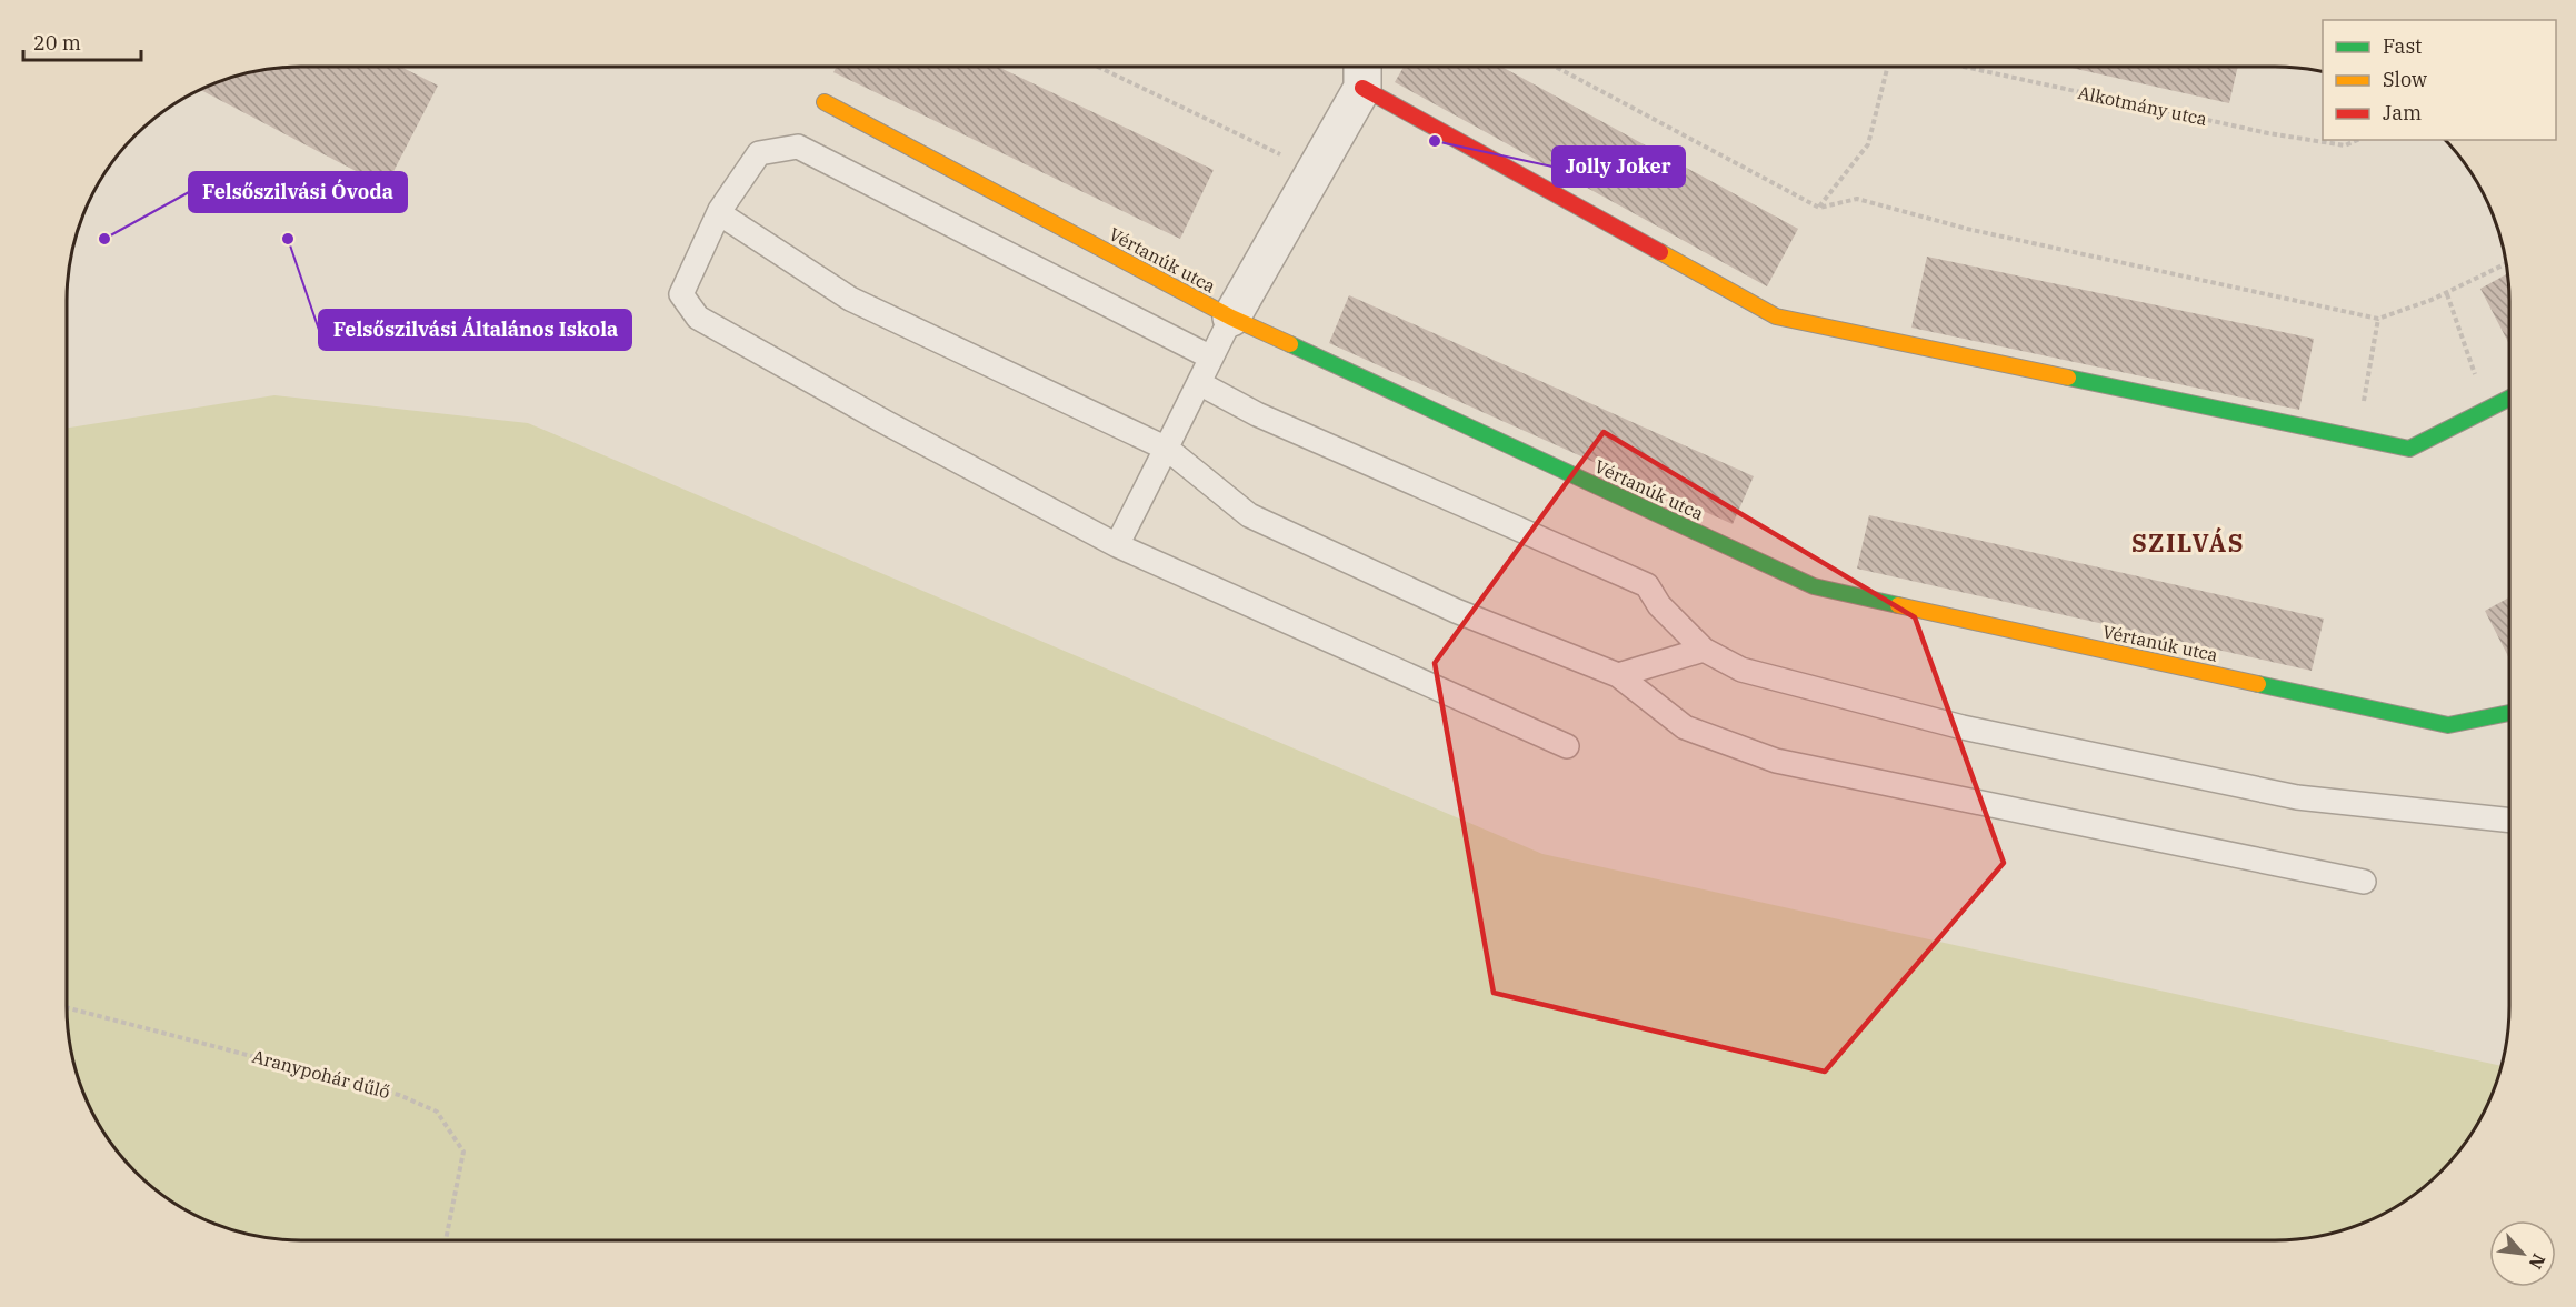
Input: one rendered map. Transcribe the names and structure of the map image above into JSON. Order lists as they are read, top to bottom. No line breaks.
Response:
{"streets":{"street":["Vértanúk utca"],"path":["Alkotmány utca","Aranypohár dűlő"]},"districts":["SZILVÁS"],"places":["Jolly Joker","Felsőszilvási Óvoda","Felsőszilvási Általános Iskola"],"legend":["Fast","Slow","Jam"],"scale_bar":"20 m","north":"bottom right"}
